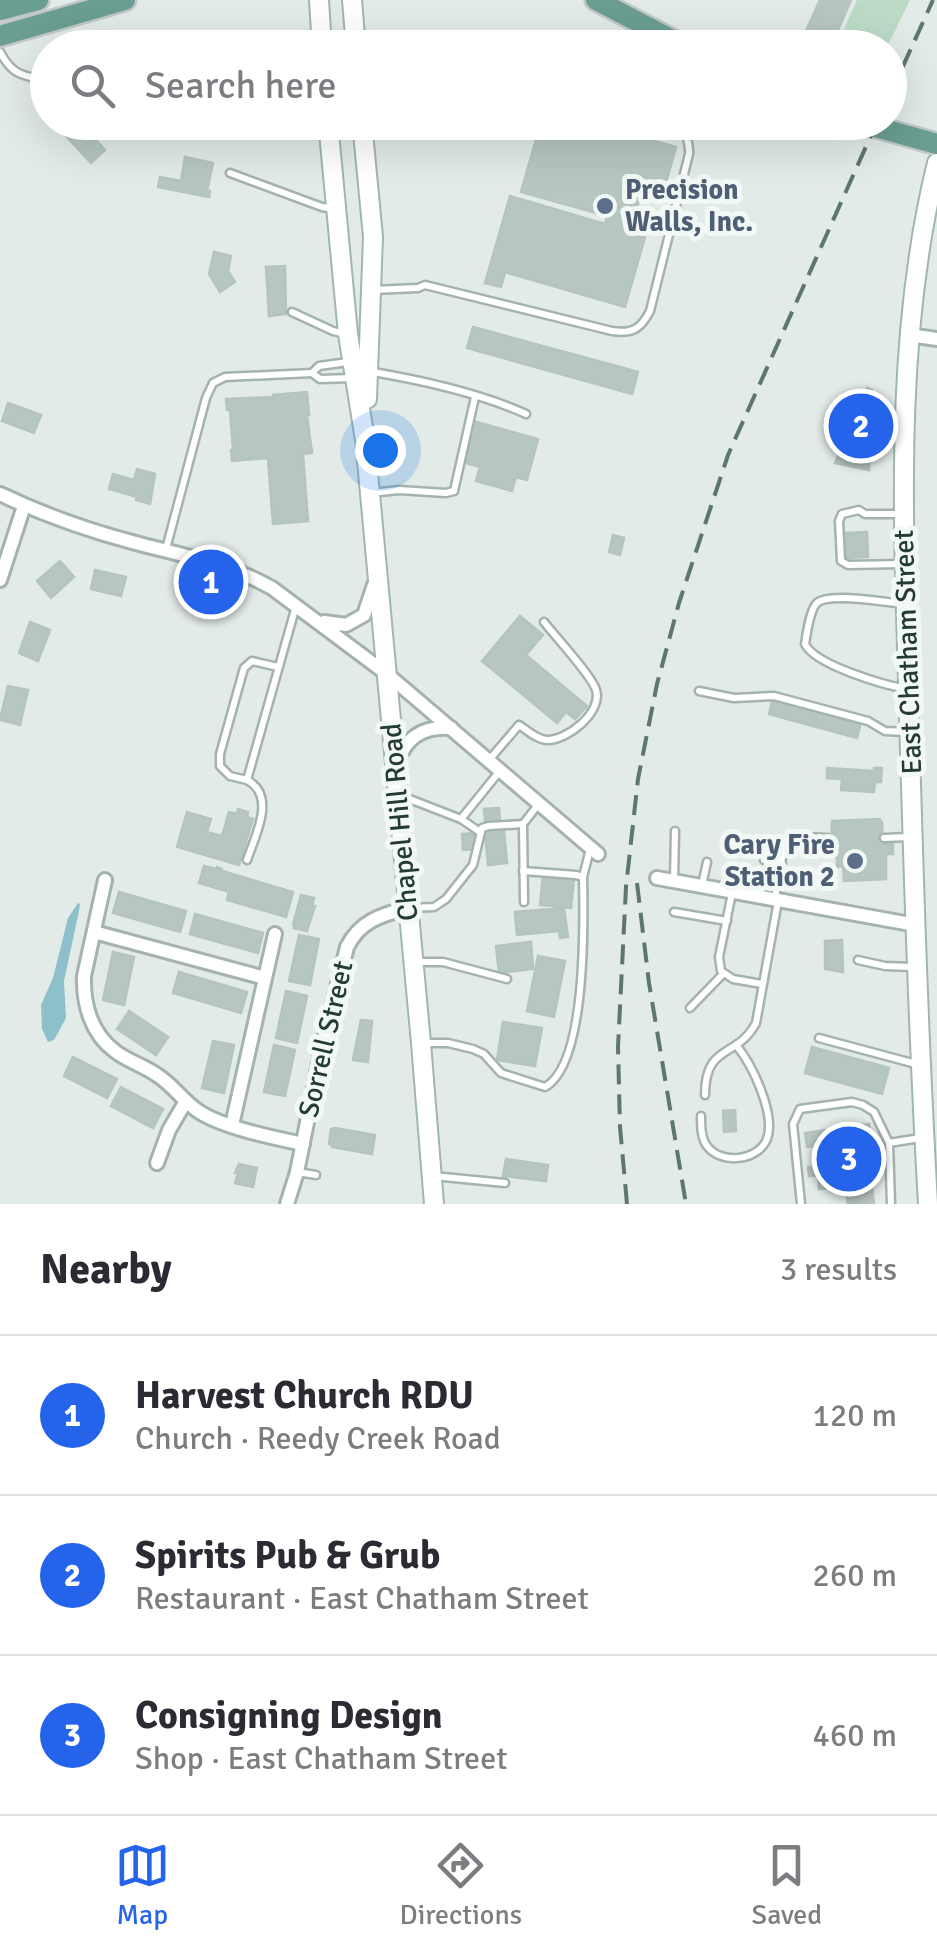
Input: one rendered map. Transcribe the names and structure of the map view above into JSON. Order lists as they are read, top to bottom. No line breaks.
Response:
{"streets":{"main road":["East Chatham Street","Chapel Hill Road"],"street":["Sorrell Street"]},"crossings":[["Chapel Hill Road","Sorrell Street"]],"places":["Precision Walls, Inc.","Cary Fire Station 2"],"page":{"search":"Search here","pins":["2","1","3"],"heading":["Nearby","3 results"],"list":[{"mark":"1","name":"Harvest Church RDU","note":"Church · Reedy Creek Road","value":"120 m"},{"mark":"2","name":"Spirits Pub & Grub","note":"Restaurant · East Chatham Street","value":"260 m"},{"mark":"3","name":"Consigning Design","note":"Shop · East Chatham Street","value":"460 m"}],"nav":["Map","Directions","Saved"]}}
